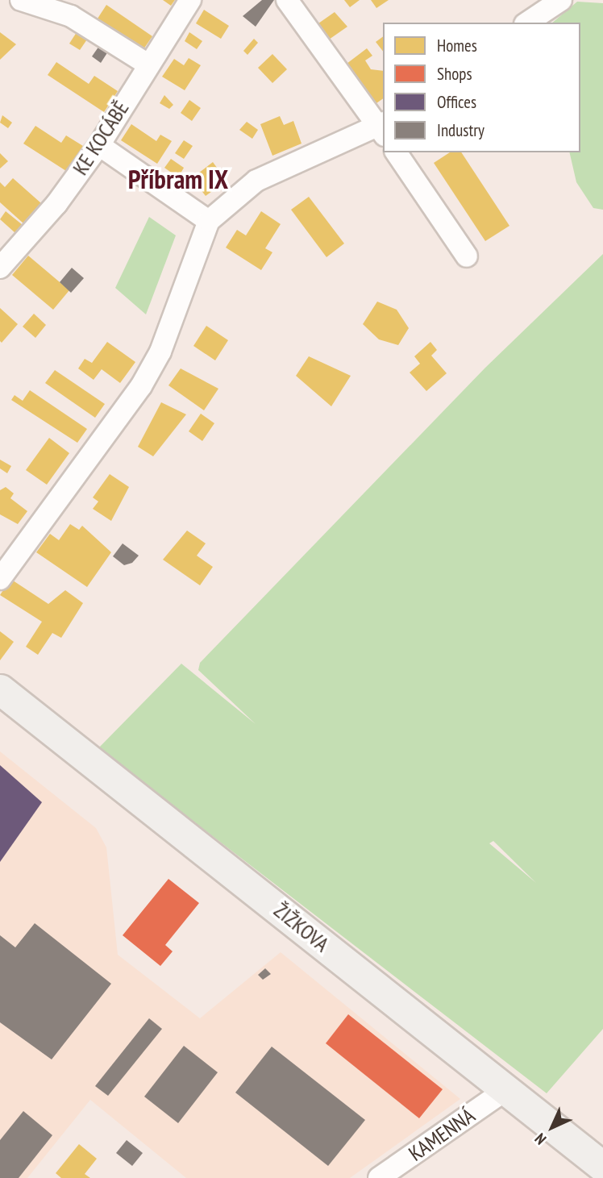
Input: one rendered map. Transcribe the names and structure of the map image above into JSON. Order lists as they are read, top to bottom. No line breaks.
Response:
{"streets":{"street":["KE KOCÁBĚ","ŽIŽKOVA","KAMENNÁ"]},"crossings":[["ŽIŽKOVA","KAMENNÁ"]],"districts":["Příbram IX"],"legend":["Homes","Shops","Offices","Industry"],"north":"bottom left"}
